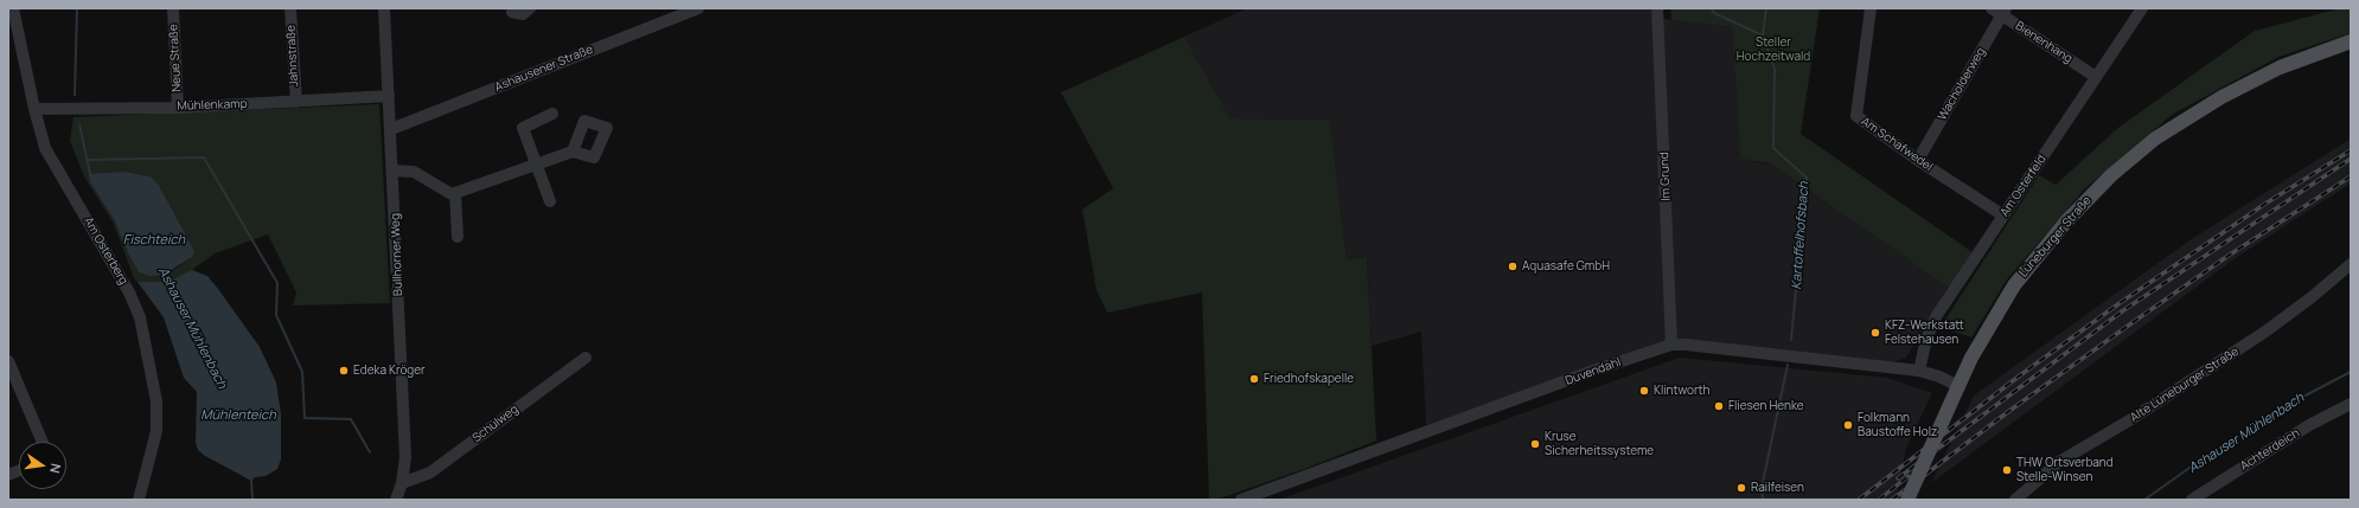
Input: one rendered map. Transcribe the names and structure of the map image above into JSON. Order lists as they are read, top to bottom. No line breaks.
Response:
{"streets":{"main road":["Lüneburger Straße"],"street":["Bienenhang","Jahnstraße","Neue Straße","Ashausener Straße","Wacholderweg","Mühlenkamp","Am Schafwedel","Im Grund","Am Osterfeld","Am Osterberg","Büllhorner Weg","Duvendahl","Alte Lüneburger Straße","Schulweg","Achterdeich"]},"crossings":[["Bienenhang","Wacholderweg"],["Bienenhang","Am Osterfeld"],["Jahnstraße","Mühlenkamp"],["Neue Straße","Mühlenkamp"],["Ashausener Straße","Büllhorner Weg"],["Wacholderweg","Am Schafwedel"],["Mühlenkamp","Am Osterberg"],["Mühlenkamp","Büllhorner Weg"],["Am Schafwedel","Am Osterfeld"],["Im Grund","Duvendahl"],["Am Osterfeld","Duvendahl"],["Lüneburger Straße","Duvendahl"],["Büllhorner Weg","Schulweg"]],"water":["Kartoffelhofsbach","Fischteich","Ashauser Mühlenbach","Mühlenteich"],"parks":["Steller Hochzeitwald"],"places":["Aquasafe GmbH","KFZ-Werkstatt Felstehausen","Edeka Kröger","Friedhofskapelle","Klintworth","Fliesen Henke","Folkmann Baustoffe Holz","Kruse Sicherheitssysteme","THW Ortsverband Stelle-Winsen","Railfeisen"],"north":"right"}
